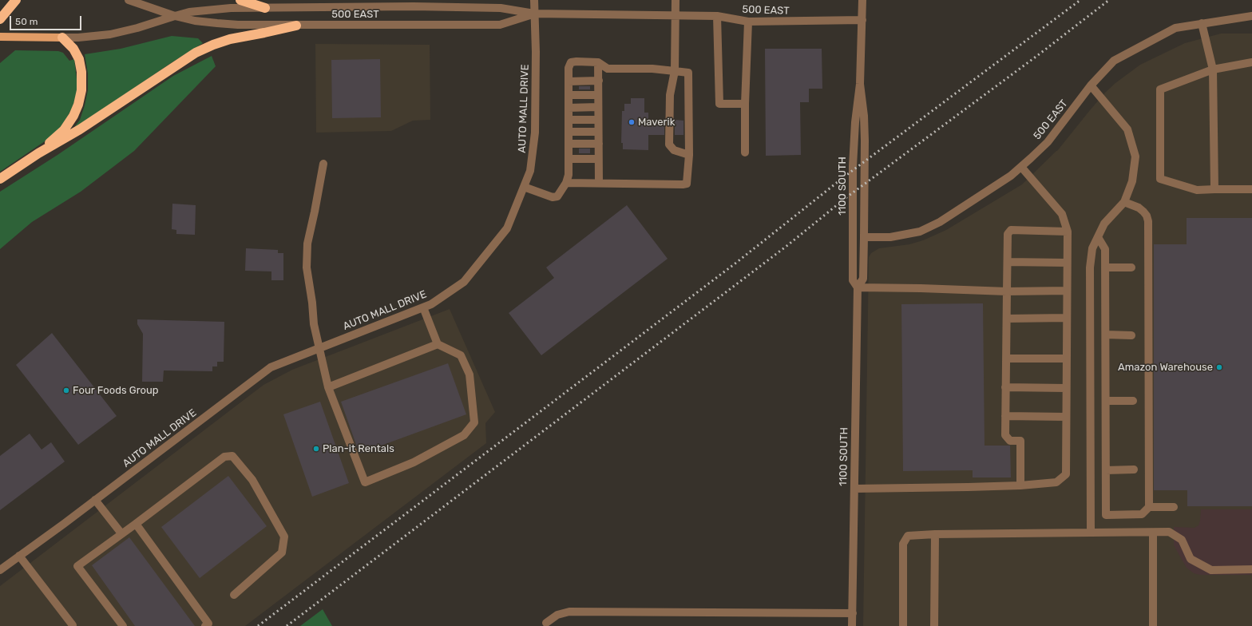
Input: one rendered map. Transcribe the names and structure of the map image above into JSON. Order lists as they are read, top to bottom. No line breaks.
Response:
{"streets":{"main road":["500 EAST"],"street":["AUTO MALL DRIVE","1100 SOUTH"]},"crossings":[["500 EAST","AUTO MALL DRIVE"],["500 EAST","1100 SOUTH"]],"places":["Maverik","Amazon Warehouse","Four Foods Group","Plan-it Rentals"],"scale_bar":"50 m"}
